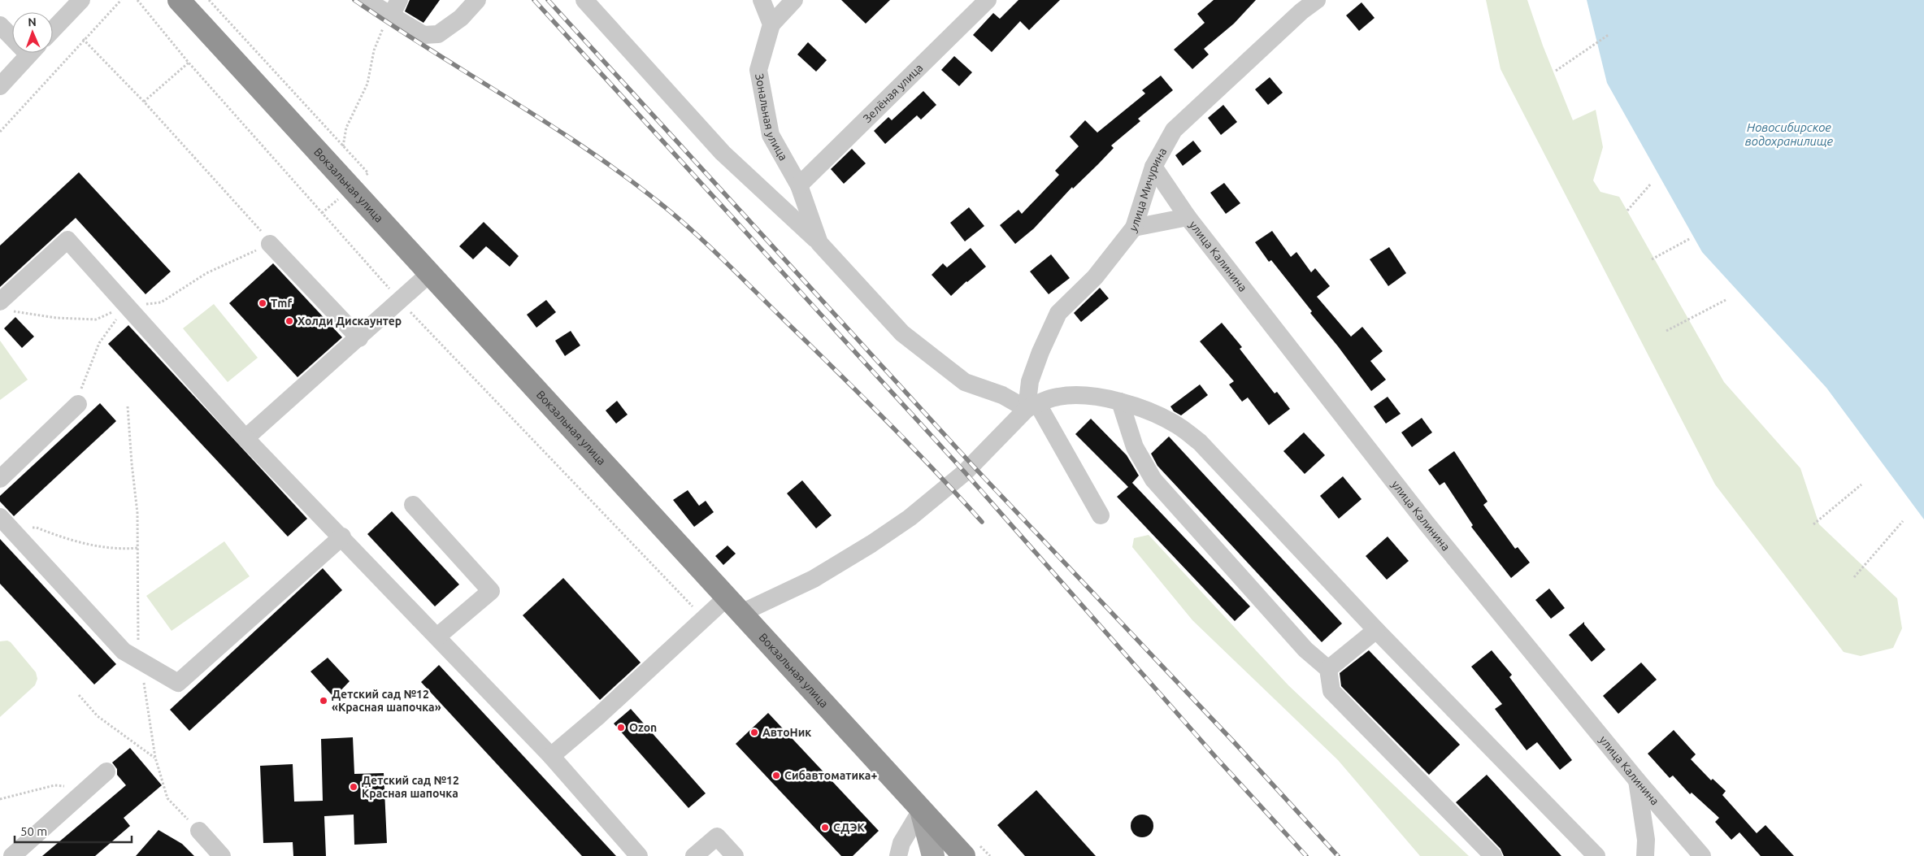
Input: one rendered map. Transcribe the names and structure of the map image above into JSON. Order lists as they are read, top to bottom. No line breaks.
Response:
{"streets":{"highway":["Вокзальная улица"],"street":["Зелёная улица","Зональная улица","улица Мичурина","улица Калинина"]},"crossings":[["Зелёная улица","Зональная улица"],["улица Мичурина","улица Калинина"]],"water":["Новосибирское водохранилище"],"places":["Tmf","Холди Дискаунтер","Детский сад №12 «Красная шапочка»","Ozon","АвтоНик","Сибавтоматика+","Детский сад №12 Красная шапочка","СДЭК"],"scale_bar":"50 m","north":"top"}
